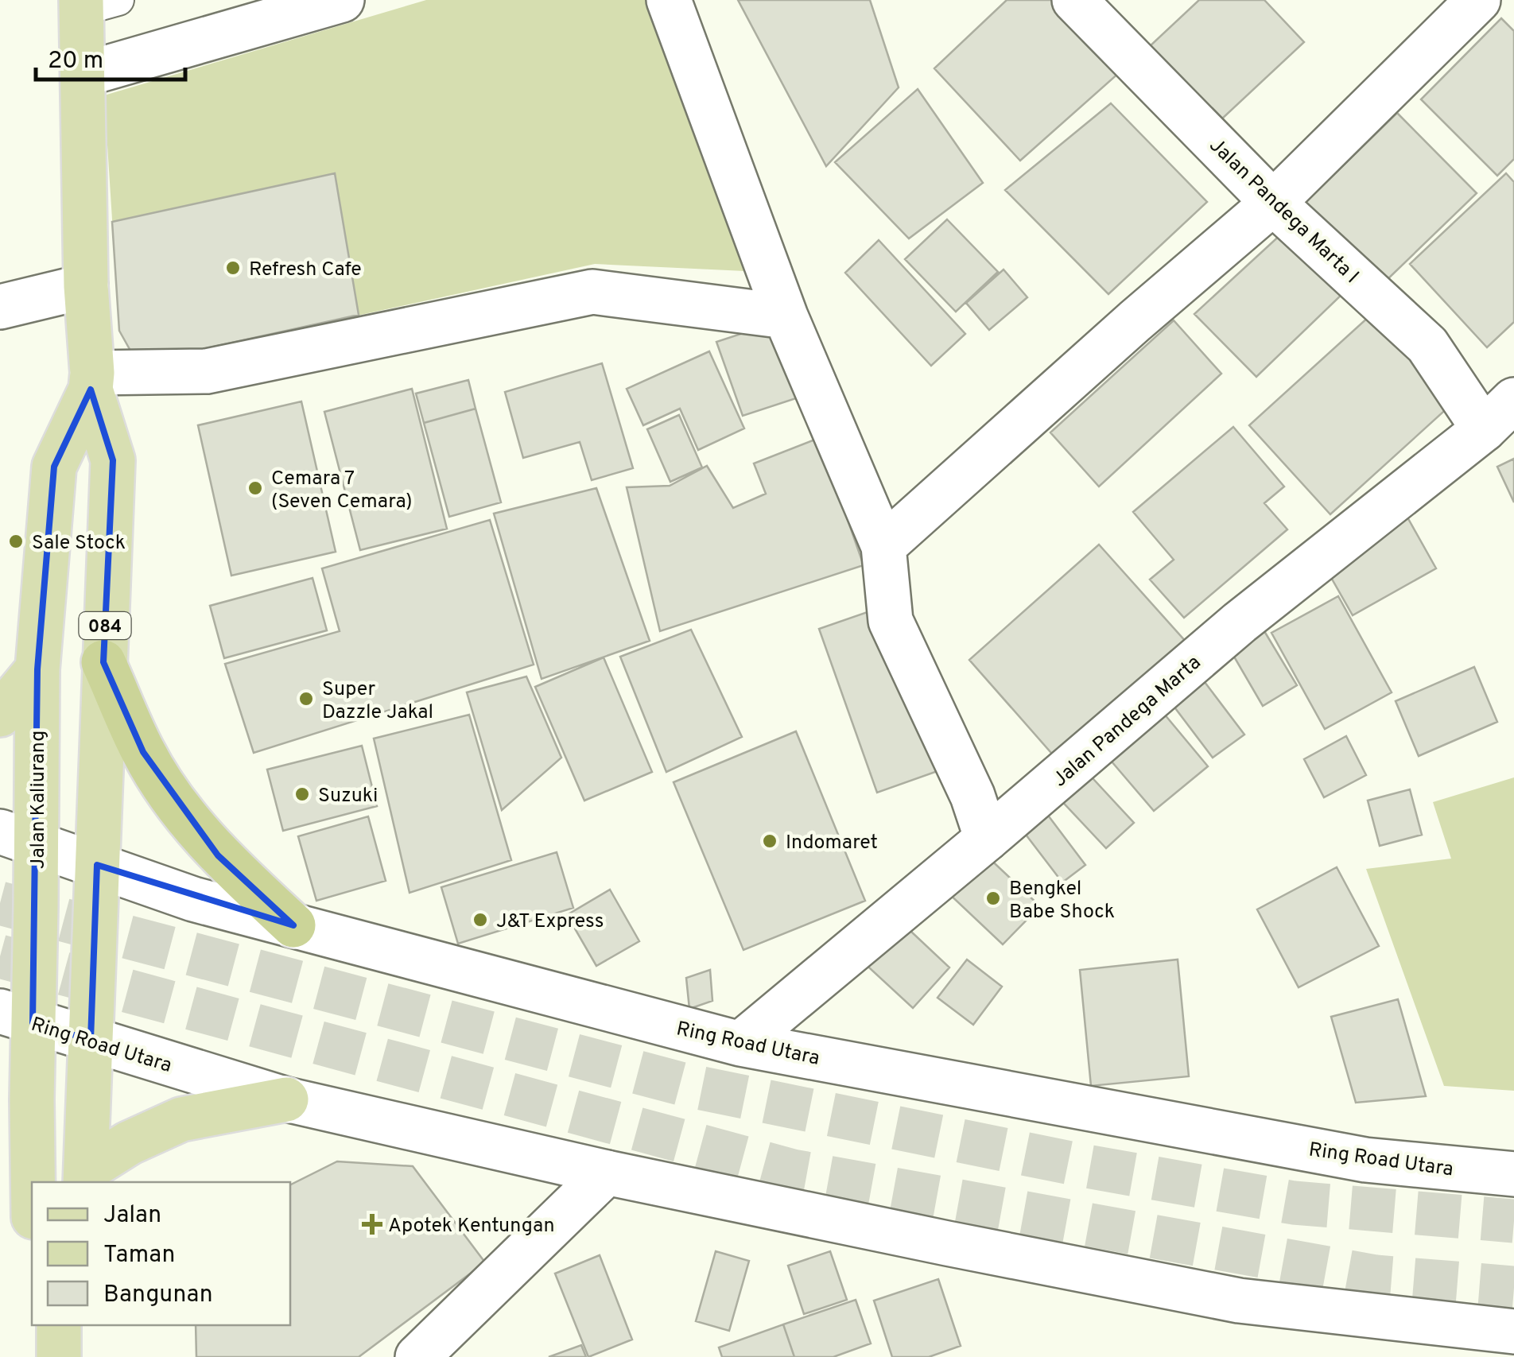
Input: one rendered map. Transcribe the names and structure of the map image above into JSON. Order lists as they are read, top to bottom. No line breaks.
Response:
{"streets":{"main road":["084","Jalan Kaliurang"],"street":["Jalan Pandega Marta I","Jalan Pandega Marta","Ring Road Utara"]},"crossings":[["Jalan Pandega Marta I","Jalan Pandega Marta"],["Jalan Pandega Marta","Ring Road Utara"],["Jalan Kaliurang","Ring Road Utara"]],"places":{"other":["Refresh Cafe","Cemara 7 (Seven Cemara)","Sale Stock","Super Dazzle Jakal","Suzuki","Indomaret","Bengkel Babe Shock","J&T Express"],"health":["Apotek Kentungan"]},"legend":["Jalan","Taman","Bangunan"],"scale_bar":"20 m"}
